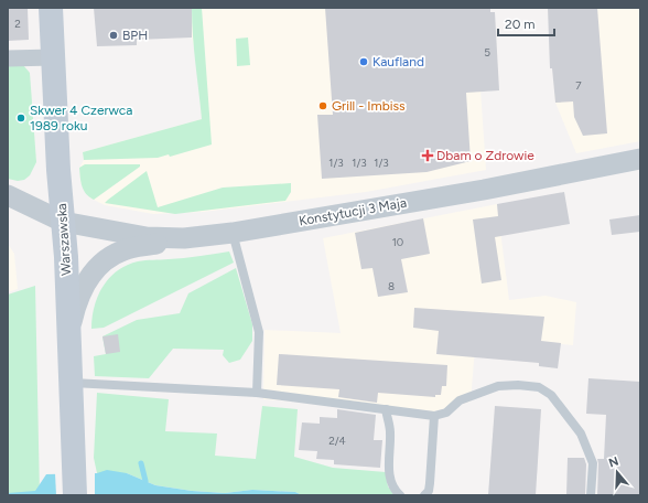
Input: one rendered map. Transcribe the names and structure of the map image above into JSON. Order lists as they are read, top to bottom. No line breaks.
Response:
{"streets":{"main road":["Warszawska"],"street":["Konstytucji 3 Maja"]},"crossings":[["Konstytucji 3 Maja","Warszawska"]],"places":{"other":["BPH","Kaufland","Grill - Imbiss","Skwer 4 Czerwca 1989 roku"],"health":["Dbam o Zdrowie"]},"house_numbers":["2","5","7","1/3","1/3","1/3","10","8","2/4"],"scale_bar":"20 m","north":"top"}
